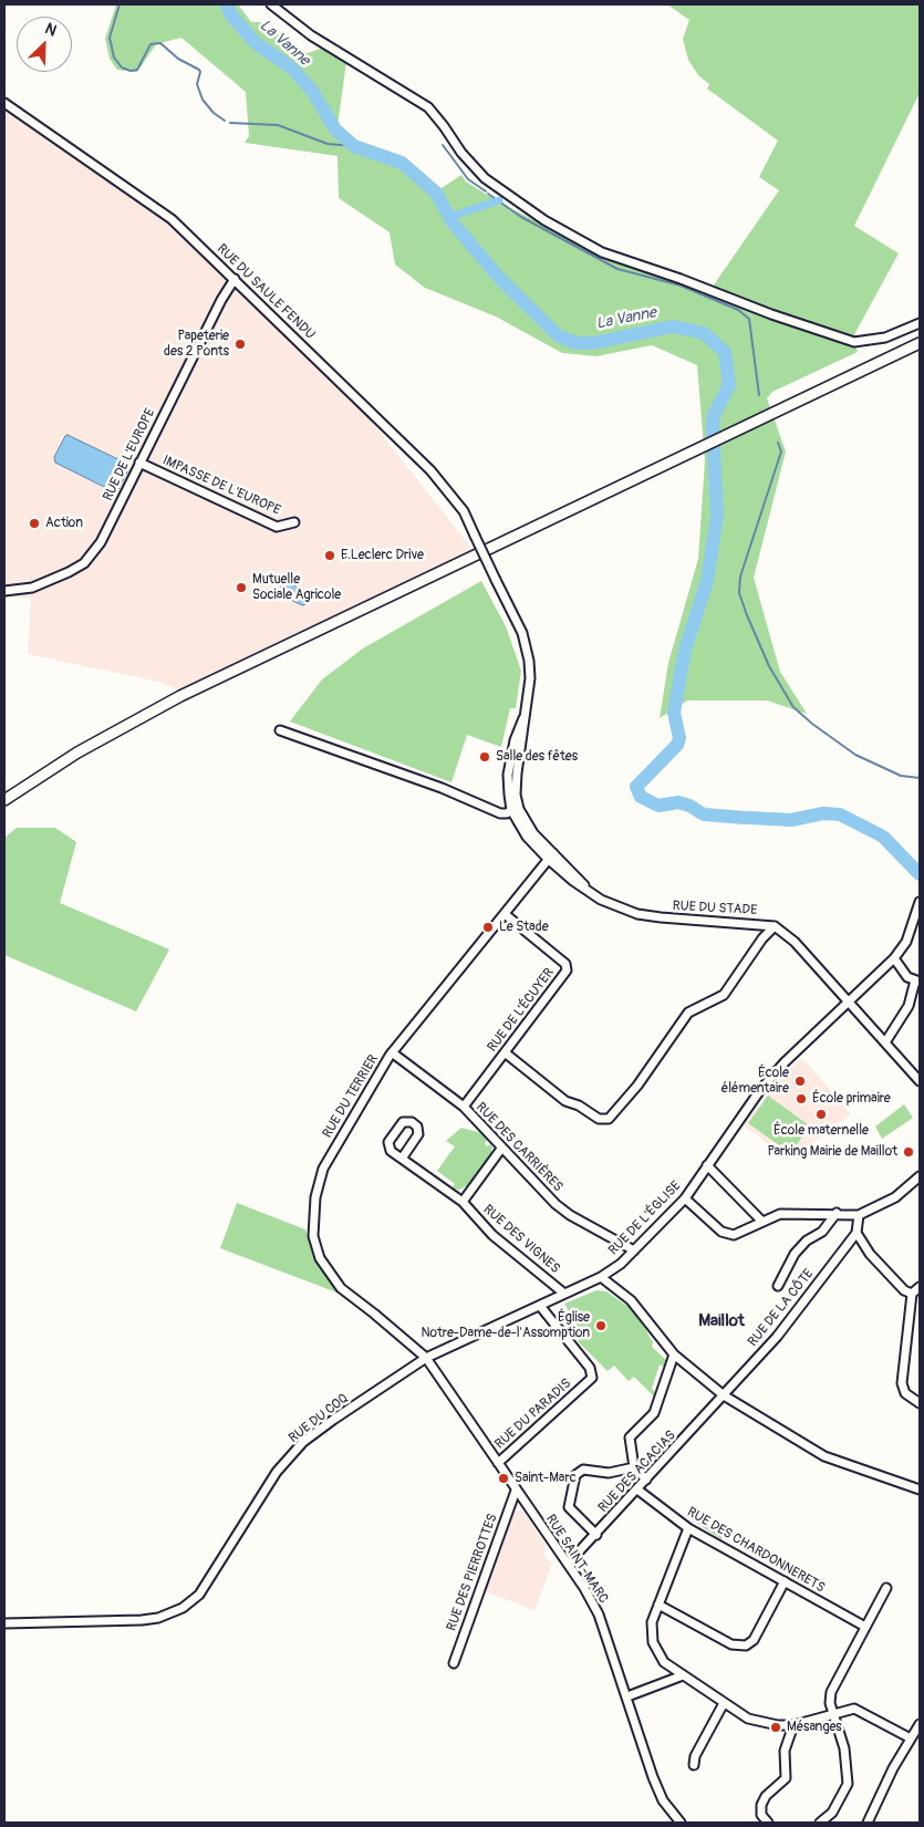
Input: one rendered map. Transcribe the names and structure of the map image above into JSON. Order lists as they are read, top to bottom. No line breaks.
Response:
{"streets":{"street":["RUE DU SAULE FENDU","RUE DE L'EUROPE","IMPASSE DE L'EUROPE","RUE DU STADE","RUE DE L’ÉCUYER","RUE DU TERRIER","RUE DES CARRIÈRES","RUE DE L'ÉGLISE","RUE DES VIGNES","RUE DE LA CÔTE","RUE DU PARADIS","RUE DU COQ","RUE DES ACACIAS","RUE DES CHARDONNERETS","RUE SAINT-MARC","RUE DES PIERROTTES"]},"crossings":[["RUE DU SAULE FENDU","RUE DE L'EUROPE"],["RUE DU SAULE FENDU","RUE DU STADE"],["RUE DE L'EUROPE","IMPASSE DE L'EUROPE"],["RUE DU STADE","RUE DU TERRIER"],["RUE DU STADE","RUE DE L'ÉGLISE"],["RUE DE L’ÉCUYER","RUE DU TERRIER"],["RUE DE L’ÉCUYER","RUE DES CARRIÈRES"],["RUE DU TERRIER","RUE DES CARRIÈRES"],["RUE DU TERRIER","RUE DE L'ÉGLISE"],["RUE DU TERRIER","RUE DU COQ"],["RUE DU TERRIER","RUE SAINT-MARC"],["RUE DES CARRIÈRES","RUE DE L'ÉGLISE"],["RUE DE L'ÉGLISE","RUE DES VIGNES"],["RUE DE L'ÉGLISE","RUE DU PARADIS"],["RUE DE L'ÉGLISE","RUE DU COQ"],["RUE DE L'ÉGLISE","RUE SAINT-MARC"],["RUE DE LA CÔTE","RUE DES ACACIAS"],["RUE DU PARADIS","RUE SAINT-MARC"],["RUE DU COQ","RUE SAINT-MARC"],["RUE DES ACACIAS","RUE DES CHARDONNERETS"],["RUE DES ACACIAS","RUE SAINT-MARC"],["RUE SAINT-MARC","RUE DES PIERROTTES"]],"districts":["Maillot"],"water":["La Vanne"],"places":["Papeterie des 2 Ponts","Action","E.Leclerc Drive","Mutuelle Sociale Agricole","Salle des fêtes","Le Stade","École élémentaire","École primaire","École maternelle","Parking Mairie de Maillot","Église Notre-Dame-de-l'Assomption","Saint-Marc","Mésanges"],"north":"top right"}
